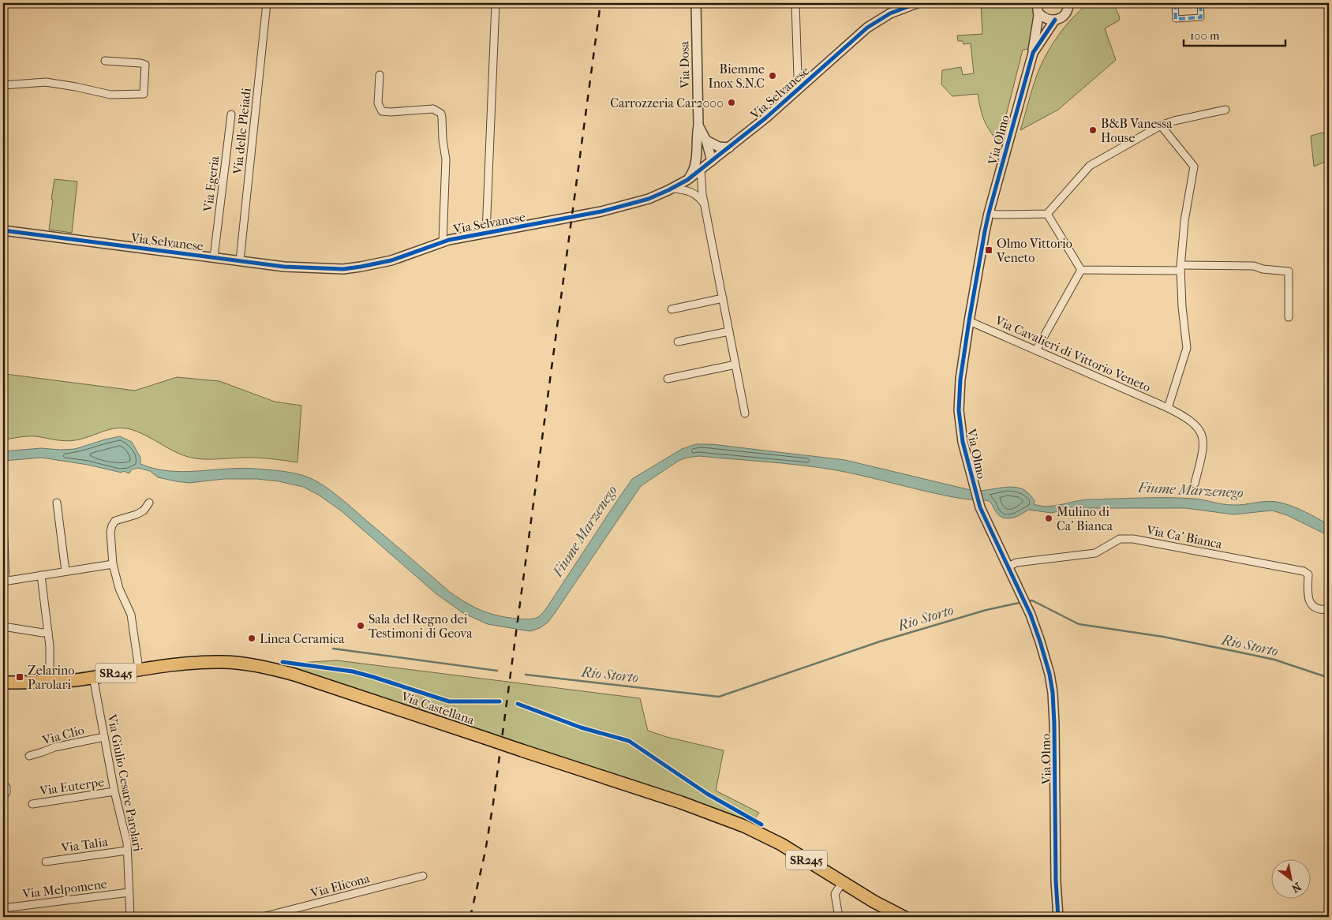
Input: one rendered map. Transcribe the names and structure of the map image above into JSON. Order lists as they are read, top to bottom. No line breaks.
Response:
{"streets":{"main road":["SR245","Via Castellana"],"street":["Via Dosa","Via Selvanese","Via delle Pleiadi","Via Olmo","Via Egeria","Via Cavalieri di Vittorio Veneto","Via Ca' Bianca","Via Clio","Via Giulio Cesare Parolari","Via Euterpe","Via Talia","Via Elicona","Via Melpomene"]},"crossings":[["Via Dosa","Via Selvanese"],["Via Selvanese","Via delle Pleiadi"],["Via Selvanese","Via Egeria"],["Via Olmo","Via Cavalieri di Vittorio Veneto"],["Via Olmo","Via Ca' Bianca"],["Via Castellana","Via Giulio Cesare Parolari"],["Via Clio","Via Giulio Cesare Parolari"],["Via Giulio Cesare Parolari","Via Euterpe"],["Via Giulio Cesare Parolari","Via Talia"],["Via Giulio Cesare Parolari","Via Melpomene"]],"water":["Fiume Marzenego","Rio Storto"],"places":{"other":["Biemme Inox S.N.C","Carrozzeria Car2000","B&B Vanessa House","Mulino di Ca’ Bianca","Sala del Regno dei Testimoni di Geova","Linea Ceramica"],"transit":["Olmo Vittorio Veneto","Zelarino Parolari"]},"scale_bar":"100 m","north":"bottom right"}
